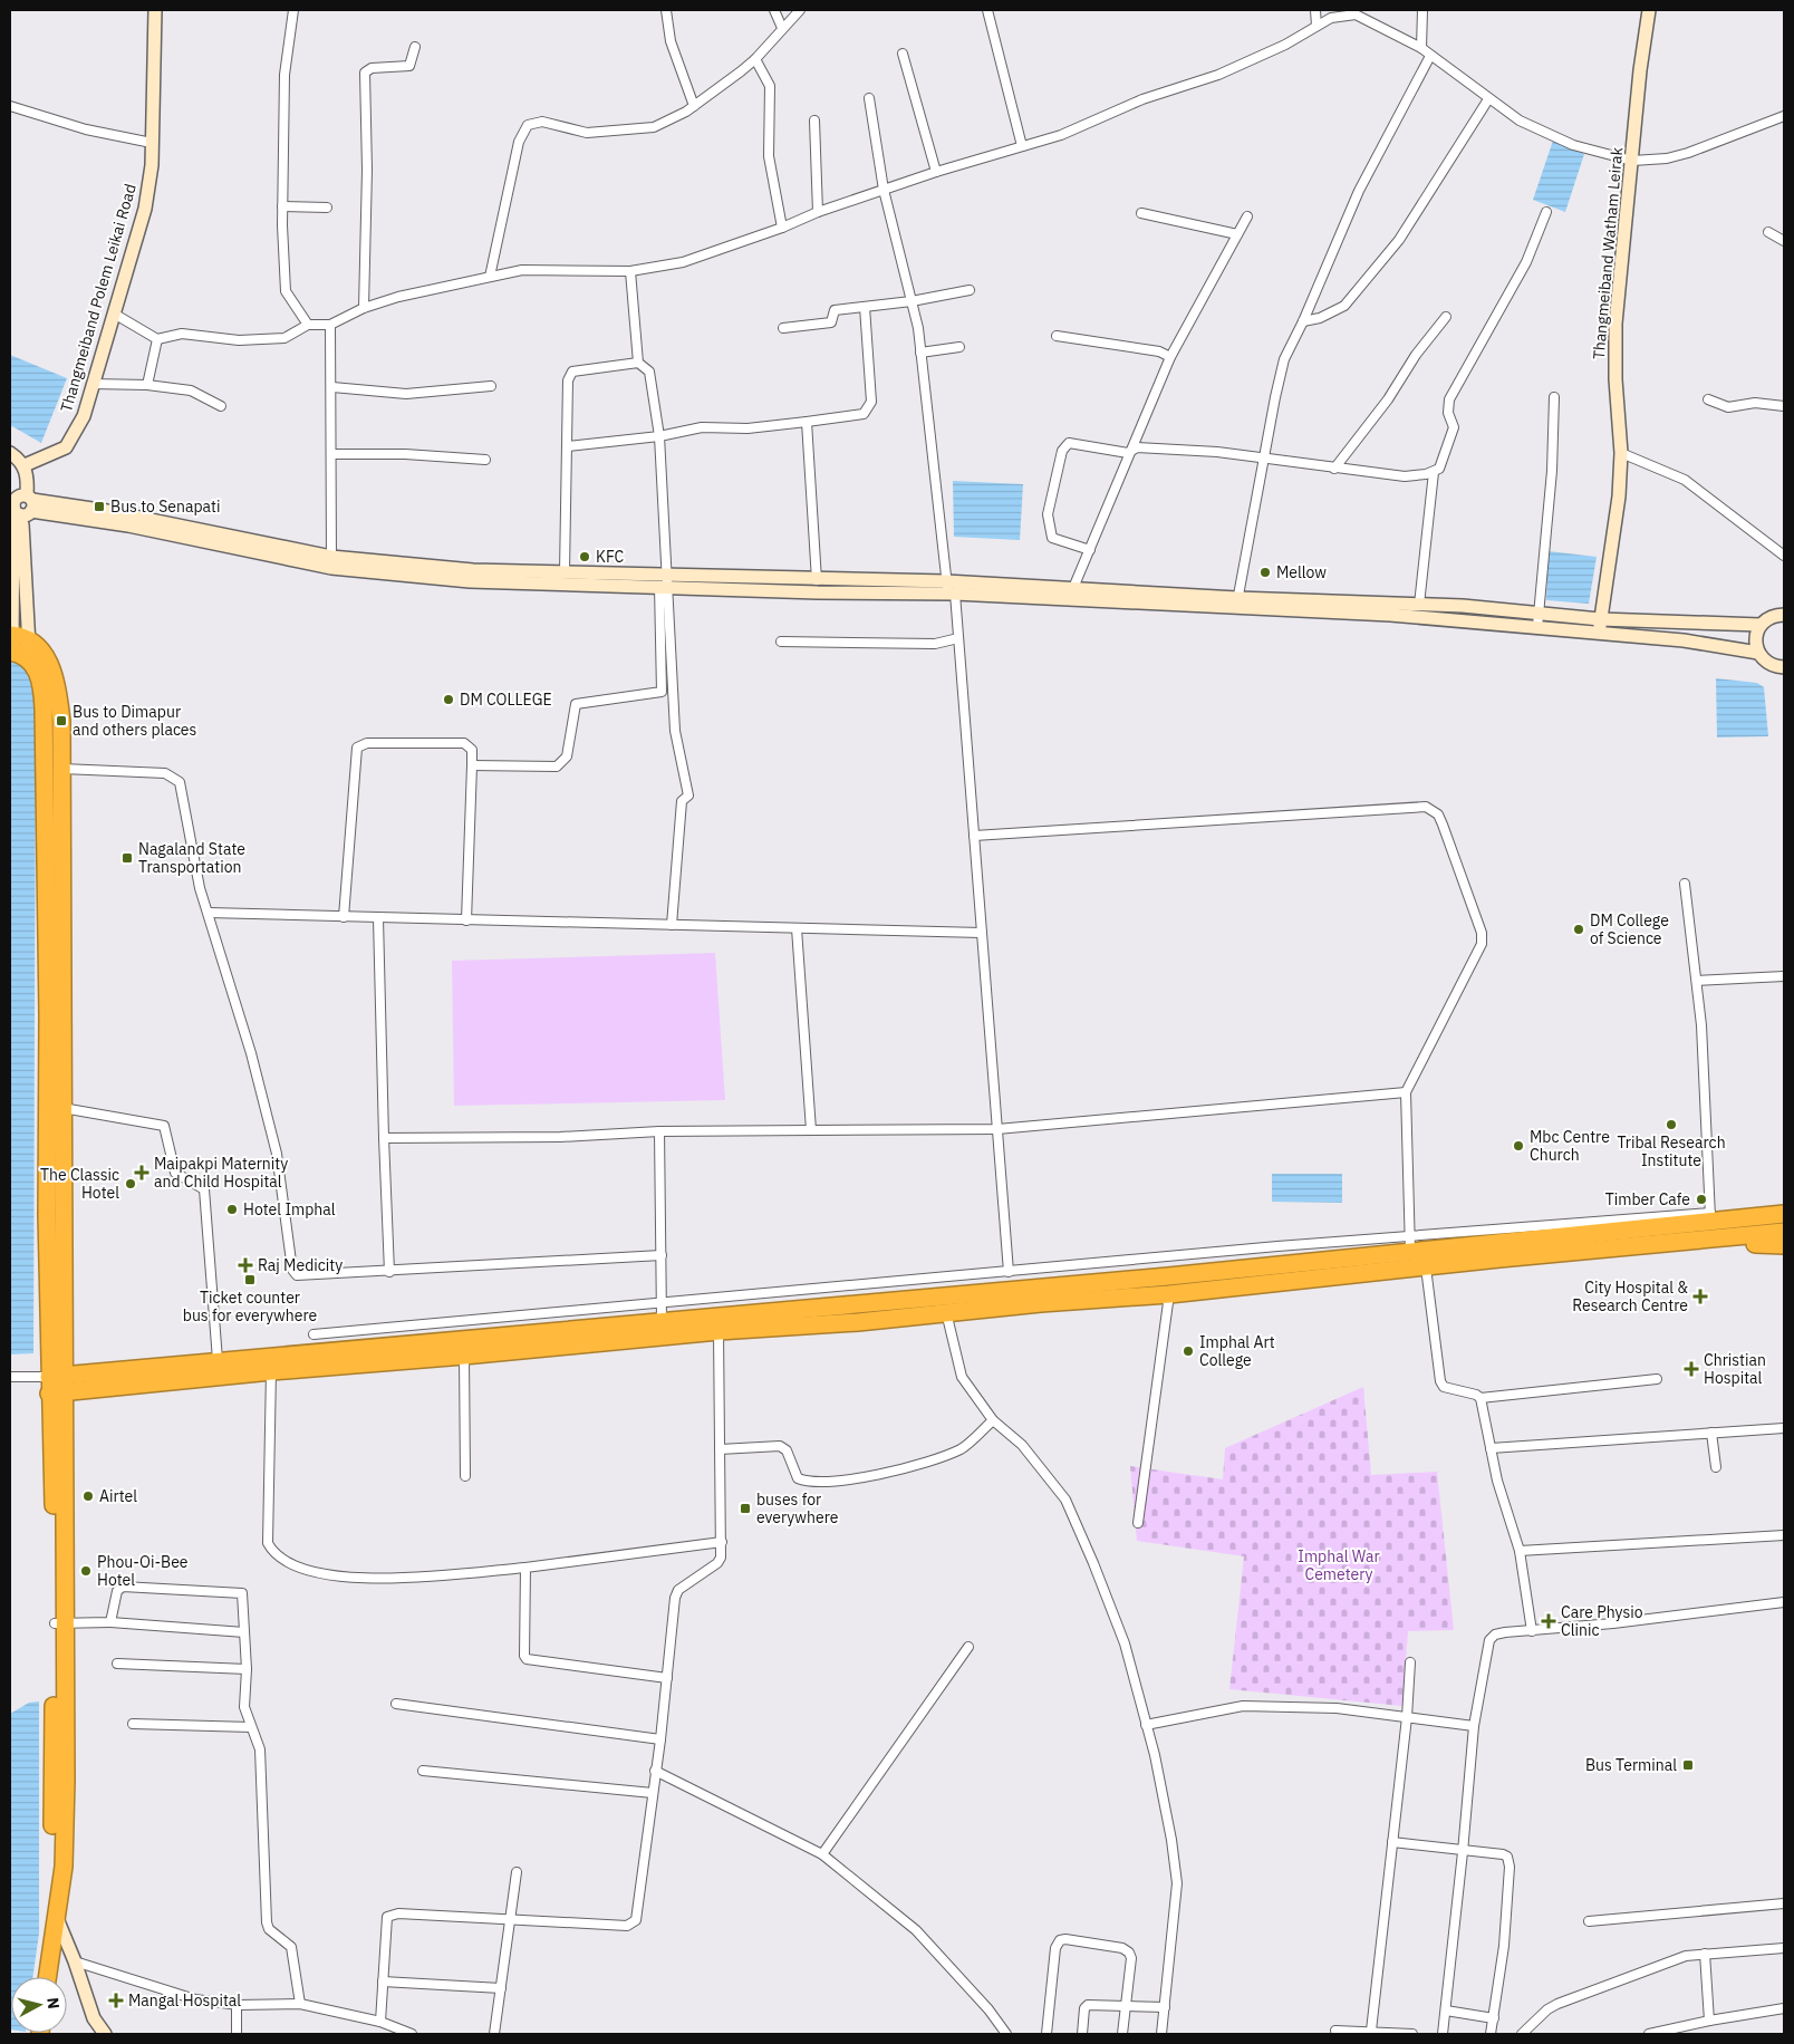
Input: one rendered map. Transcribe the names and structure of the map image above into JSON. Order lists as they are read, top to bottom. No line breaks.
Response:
{"streets":{"main road":["Thangmeiband Watham Leirak","Thangmeiband Polem Leikai Road"]},"parks":["Imphal War Cemetery"],"places":{"transit":["Bus to Senapati","Bus to Dimapur and others places","Nagaland State Transportation","Ticket counter bus for everywhere","buses for everywhere","Bus Terminal"],"other":["KFC","Mellow","DM COLLEGE","DM College of Science","Tribal Research Institute","Mbc Centre Church","The Classic Hotel","Timber Cafe","Hotel Imphal","Imphal Art College","Airtel","Phou-Oi-Bee Hotel"],"health":["Maipakpi Maternity and Child Hospital","Raj Medicity","City Hospital & Research Centre","Christian Hospital","Care Physio Clinic","Mangal Hospital"]},"north":"right"}
